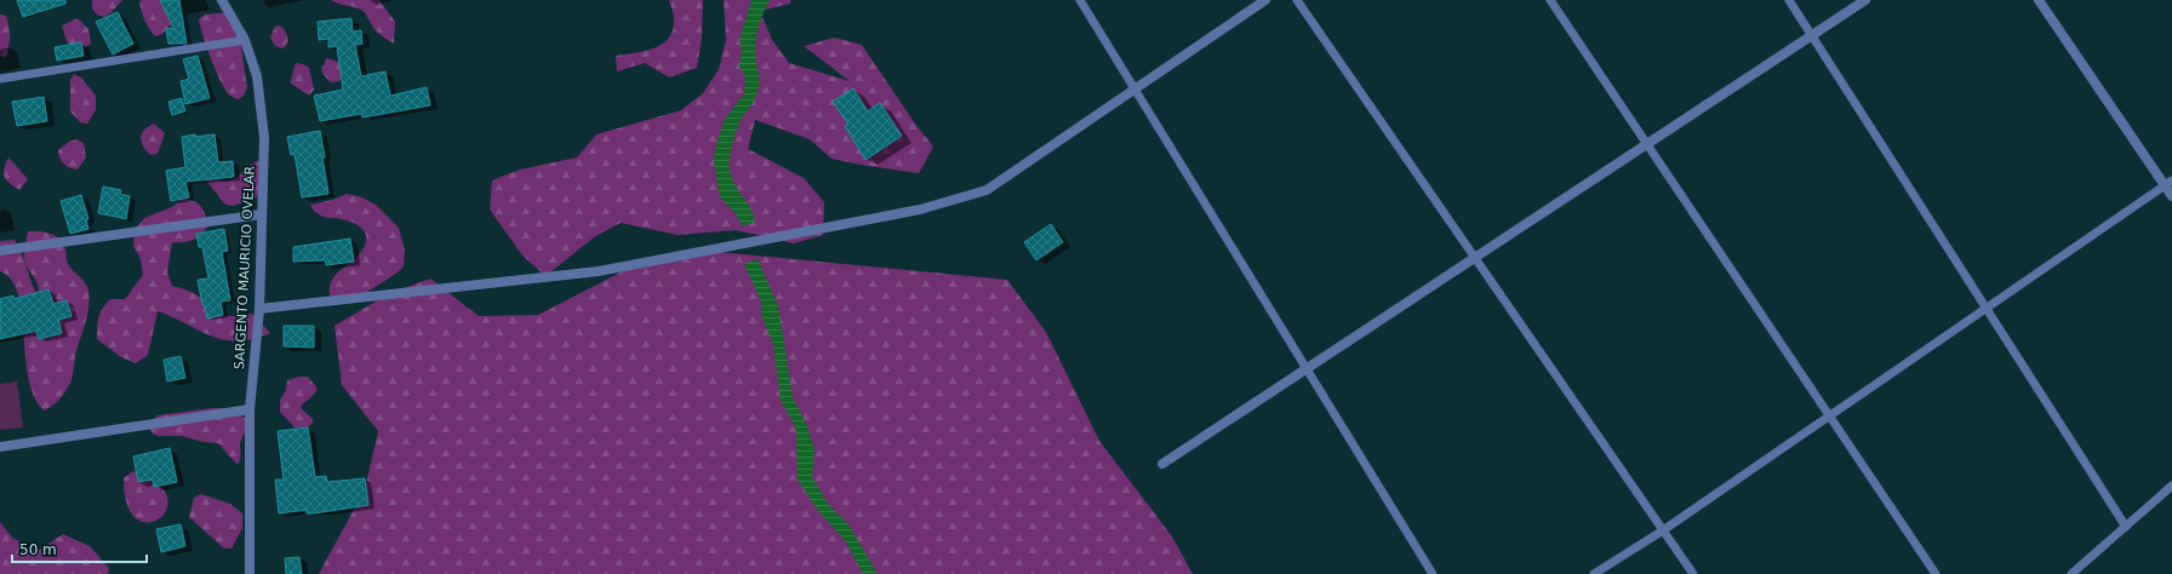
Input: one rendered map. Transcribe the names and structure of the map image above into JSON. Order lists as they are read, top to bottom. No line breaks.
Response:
{"streets":{"street":["SARGENTO MAURICIO OVELAR"]},"scale_bar":"50 m"}
